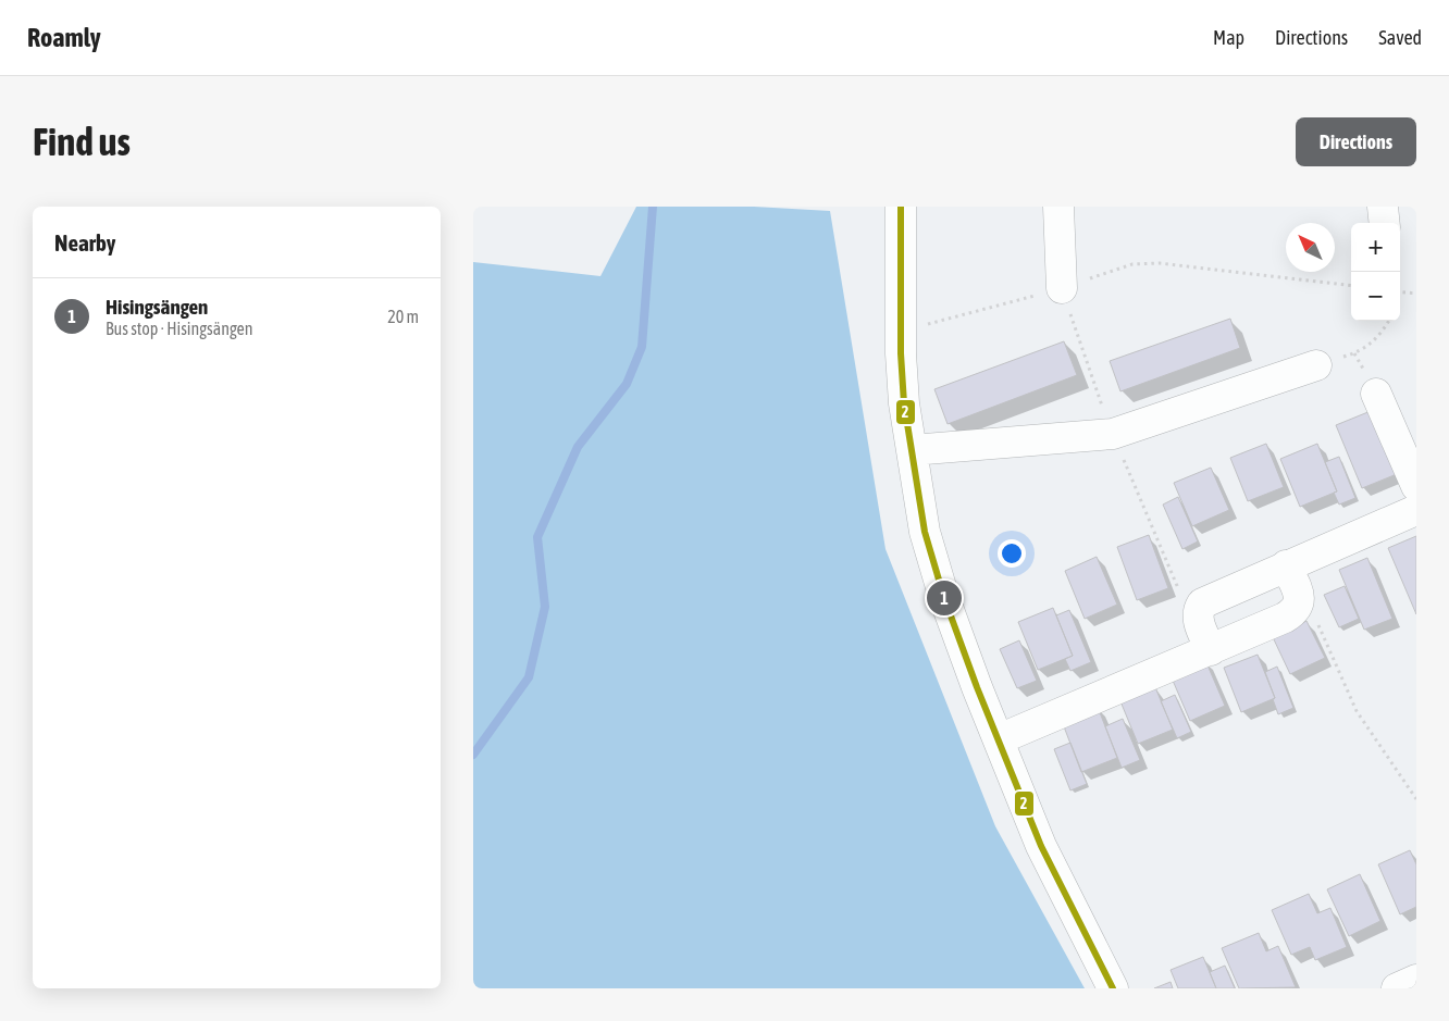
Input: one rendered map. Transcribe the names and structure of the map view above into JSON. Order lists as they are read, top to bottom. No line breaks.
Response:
{"lines":["transit line 2"],"north":"top left","page":{"header":"Roamly","nav":["Map","Directions","Saved"],"buttons":"Directions","title":"Find us","heading":"Nearby","map_buttons":["+","−"],"list":[{"mark":"1","name":"Hisingsängen","note":"Bus stop · Hisingsängen","value":"20 m"}],"pins":"1"}}
